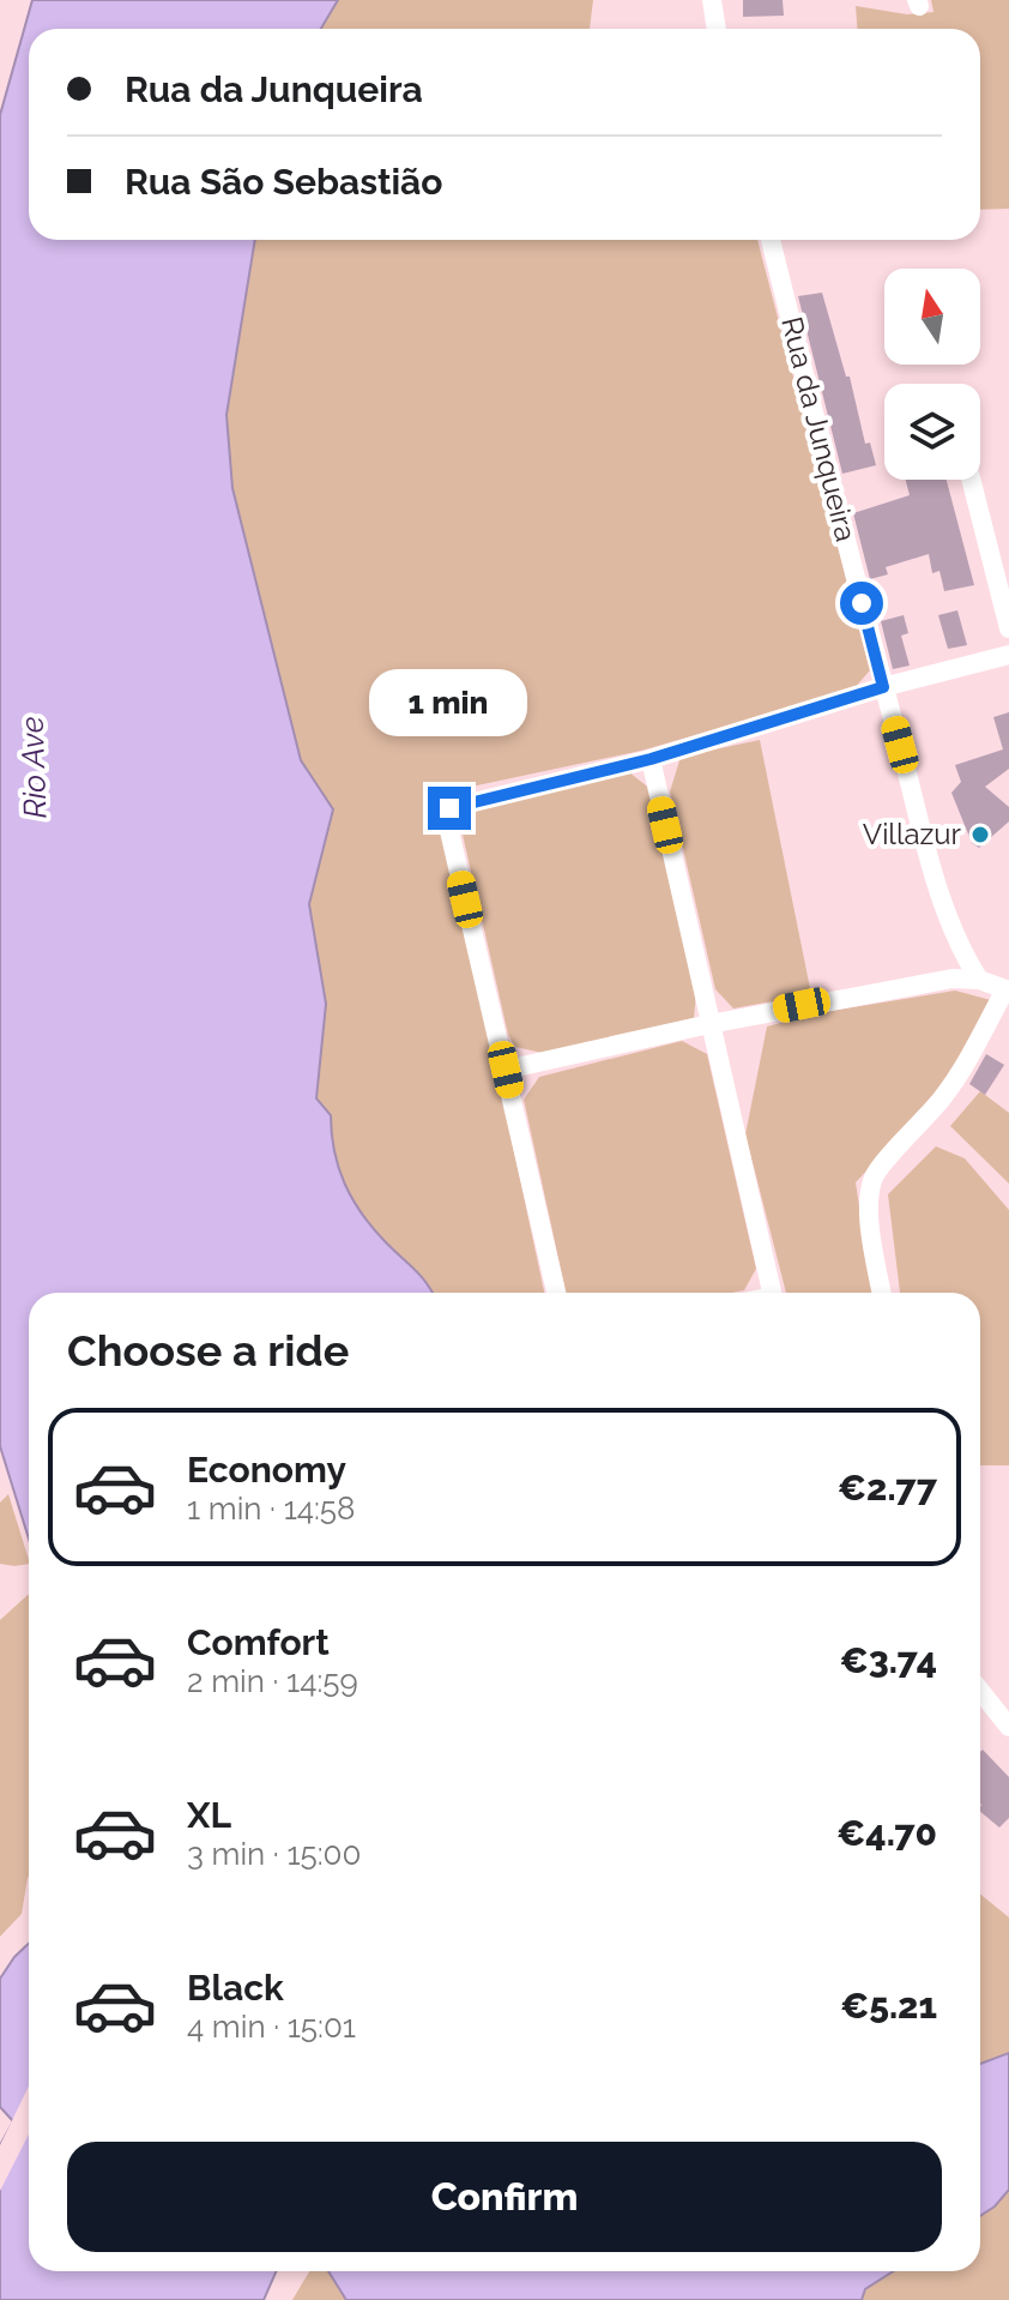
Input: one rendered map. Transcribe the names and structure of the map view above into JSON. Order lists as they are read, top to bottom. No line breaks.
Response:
{"streets":{"street":["Rua da Junqueira"]},"water":["Rio Ave"],"places":["Villazur"],"north":"top","page":{"banner":["Rua da Junqueira","Rua São Sebastião"],"bubble":"1 min","heading":"Choose a ride","list":[{"name":"Economy","note":"1 min · 14:58","value":"€2.77"},{"name":"Comfort","note":"2 min · 14:59","value":"€3.74"},{"name":"XL","note":"3 min · 15:00","value":"€4.70"},{"name":"Black","note":"4 min · 15:01","value":"€5.21"}],"buttons":"Confirm"}}
